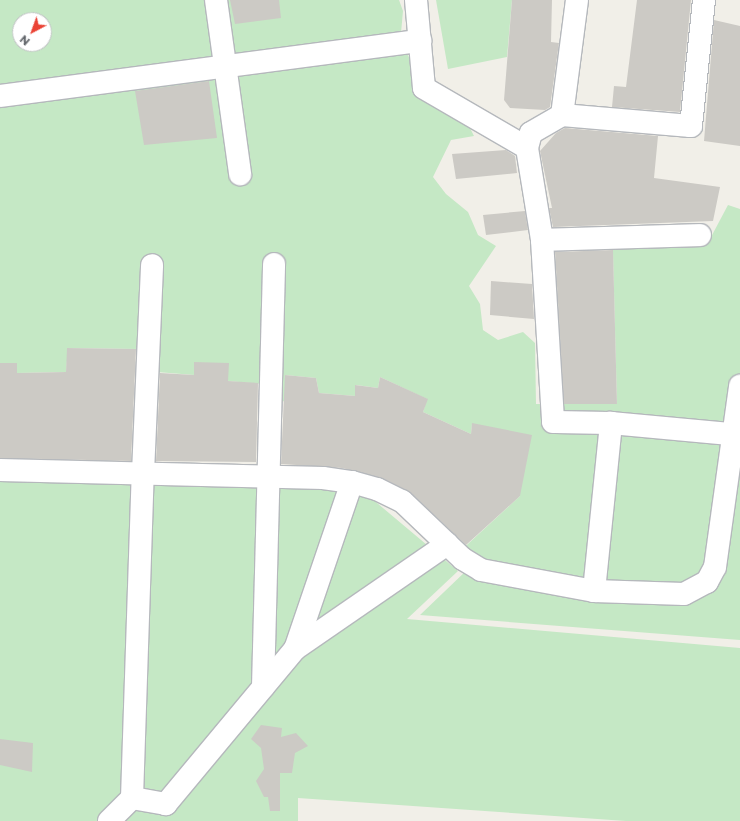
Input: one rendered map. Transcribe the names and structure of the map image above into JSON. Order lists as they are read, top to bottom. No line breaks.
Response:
{"north":"bottom left"}
